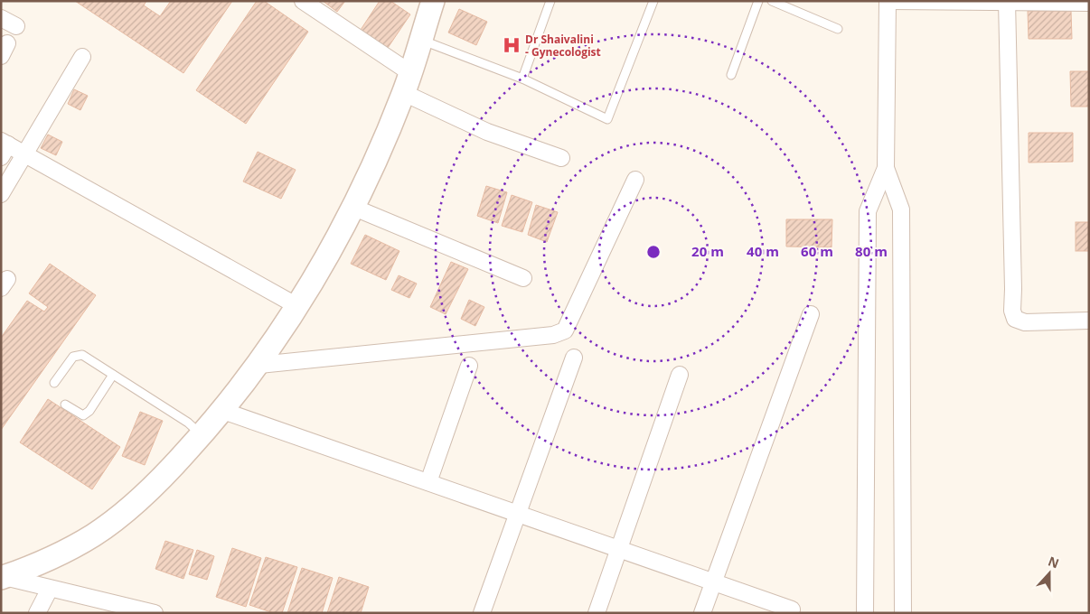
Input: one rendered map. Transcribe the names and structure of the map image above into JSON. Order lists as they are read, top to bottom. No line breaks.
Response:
{"places":{"hospital":["Dr Shaivalini - Gynecologist"]},"north":"top","rings":["20 m","40 m","60 m","80 m"]}
